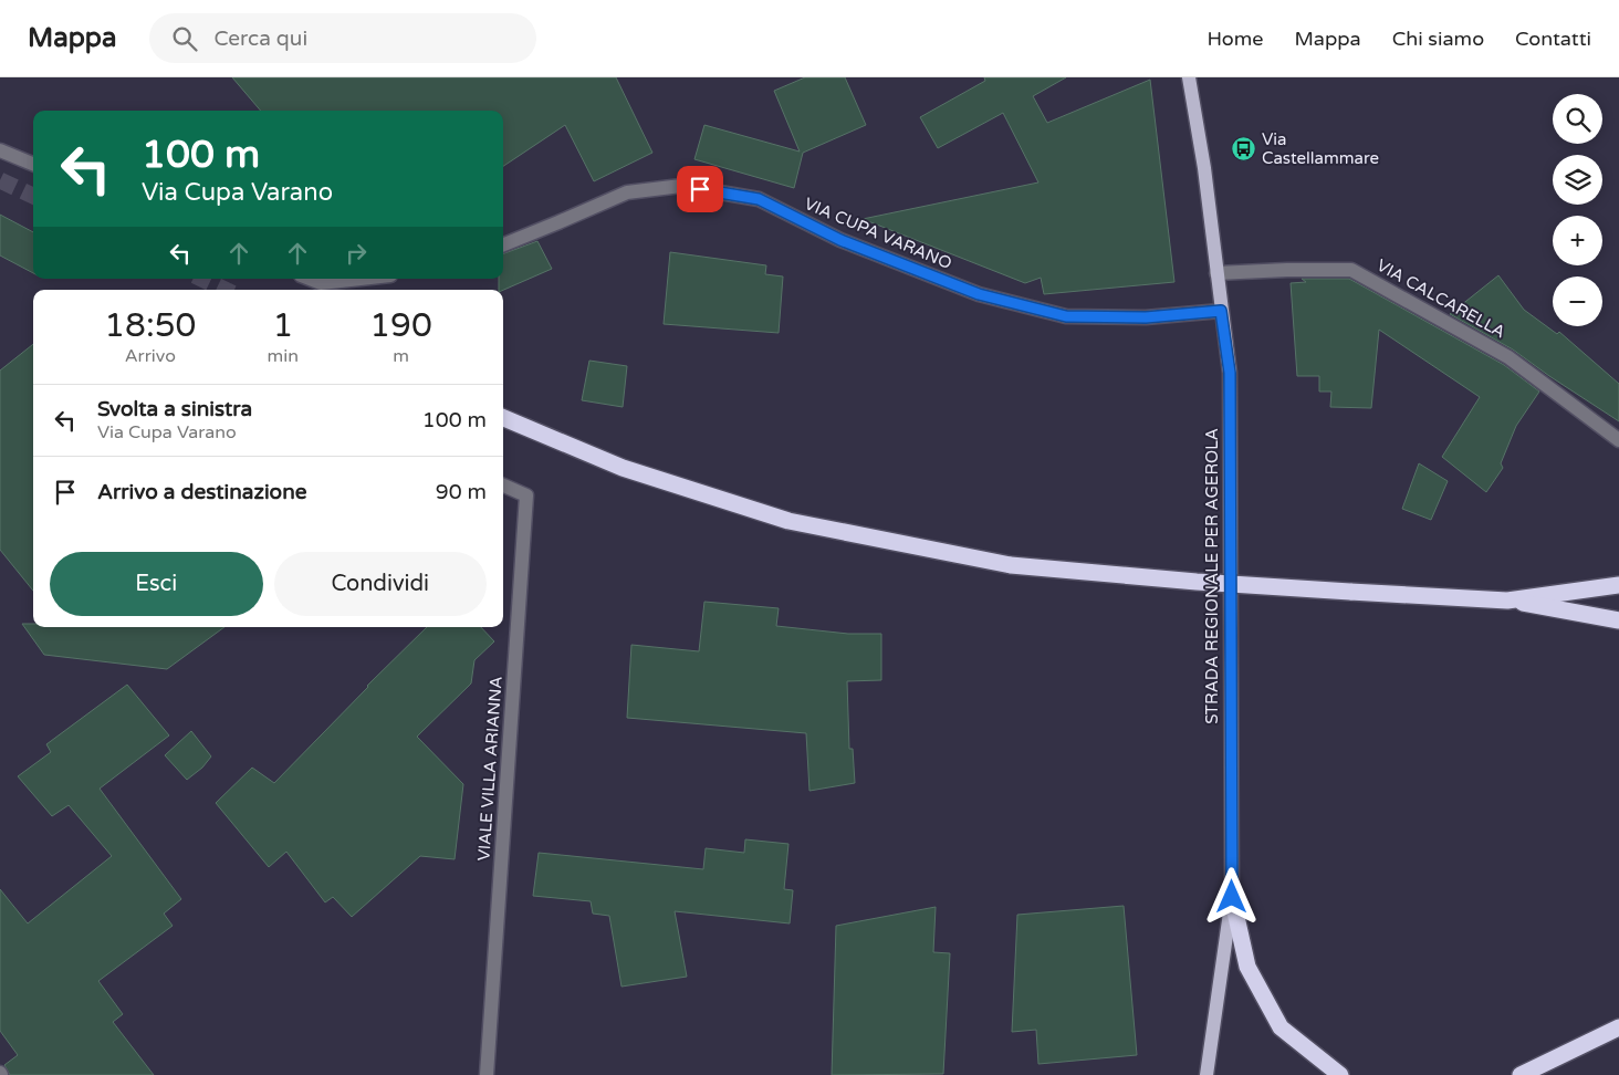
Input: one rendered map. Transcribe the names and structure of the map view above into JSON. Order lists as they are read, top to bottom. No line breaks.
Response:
{"streets":{"main road":["STRADA REGIONALE PER AGEROLA"],"street":["VIA CUPA VARANO","VIA CALCARELLA","VIALE VILLA ARIANNA"]},"crossings":[["VIA CUPA VARANO","STRADA REGIONALE PER AGEROLA"],["VIA CALCARELLA","STRADA REGIONALE PER AGEROLA"]],"places":{"bus stop":["Via Castellammare"]},"page":{"header":"Mappa","search":"Cerca qui","nav":["Home","Mappa","Chi siamo","Contatti"],"map_buttons":["+","−"],"turn":["100 m","Via Cupa Varano"],"eta":["18:50","Arrivo","1","min","190","m"],"list":[{"name":"Svolta a sinistra","note":"Via Cupa Varano","value":"100 m"},{"name":"Arrivo a destinazione","value":"90 m"}],"buttons":["Esci","Condividi"]}}
